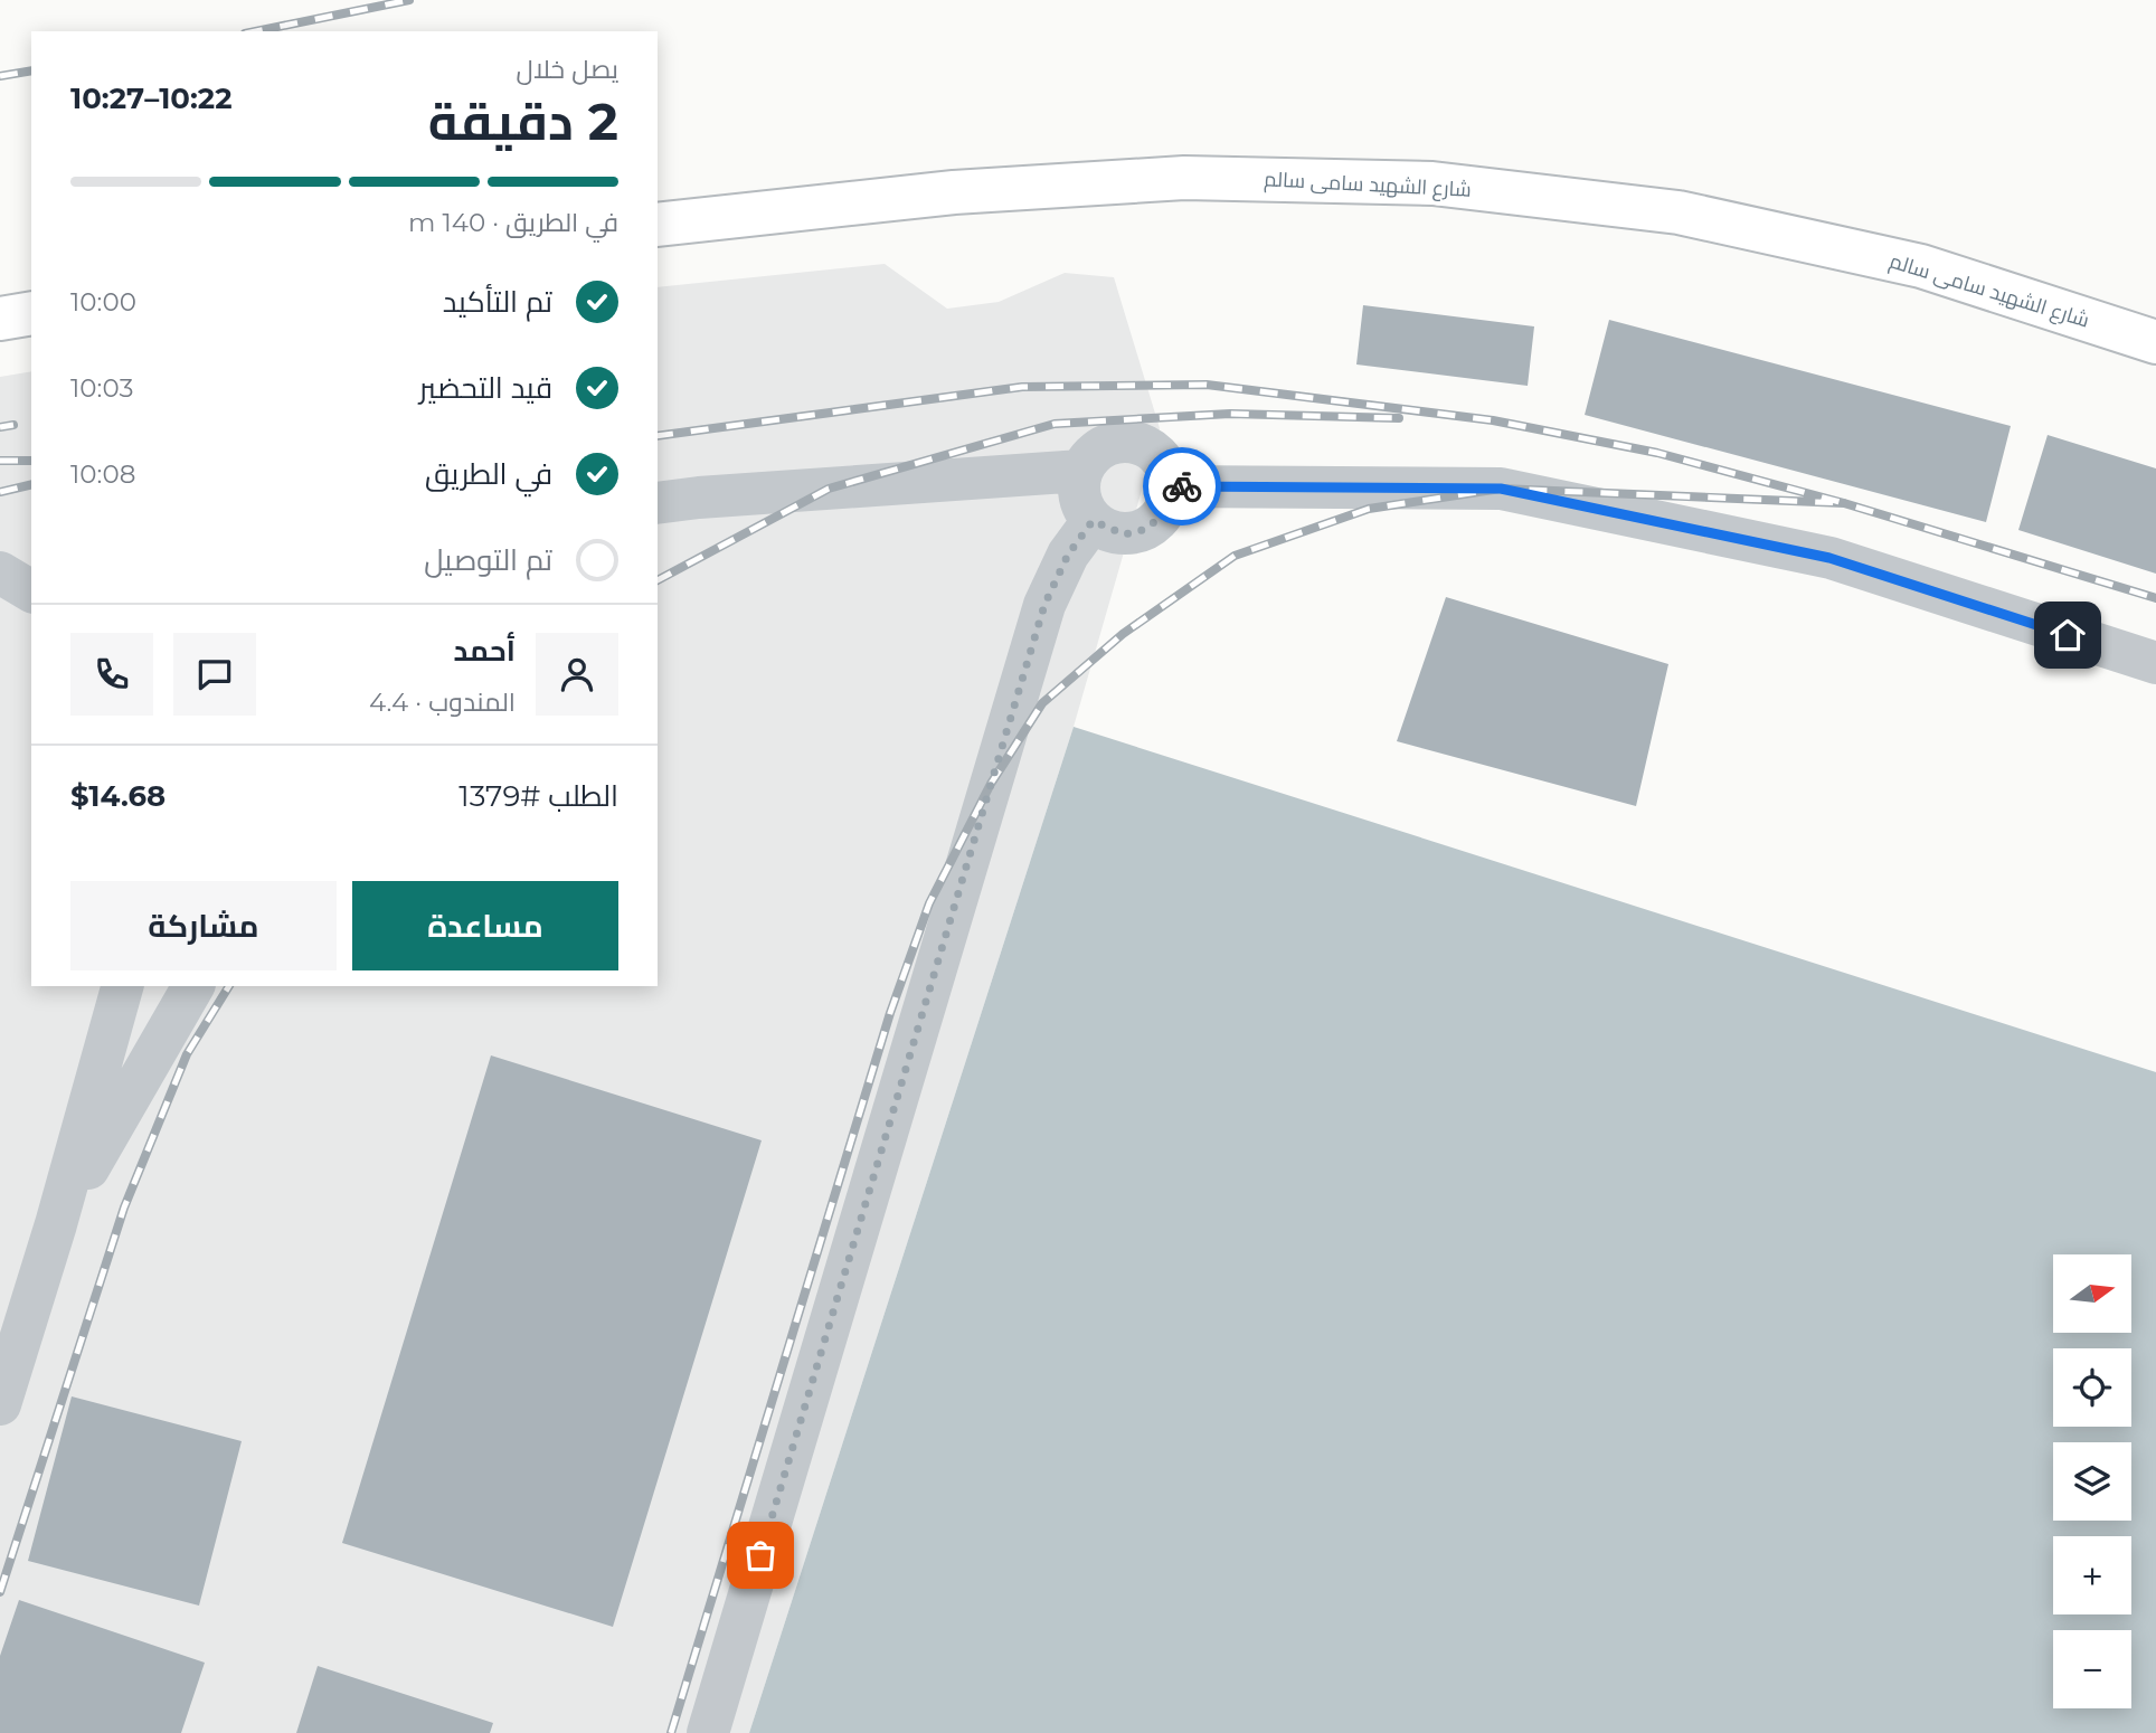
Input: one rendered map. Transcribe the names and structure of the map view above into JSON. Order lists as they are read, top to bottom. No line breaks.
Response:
{"streets":{"main road":["شارع الشهيد سامى سالم"]},"north":"right","page":{"heading":["2 دقيقة","يصل خلال","10:22–10:27"],"panel":["أحمد","المندوب · 4.4","الطلب #1379","$14.68"],"bar":"في الطريق · 140 m","list":[["تم التأكيد","10:00"],["قيد التحضير","10:03"],["في الطريق","10:08"],"تم التوصيل"],"buttons":["مساعدة","مشاركة"],"map_buttons":["+","−"]}}
